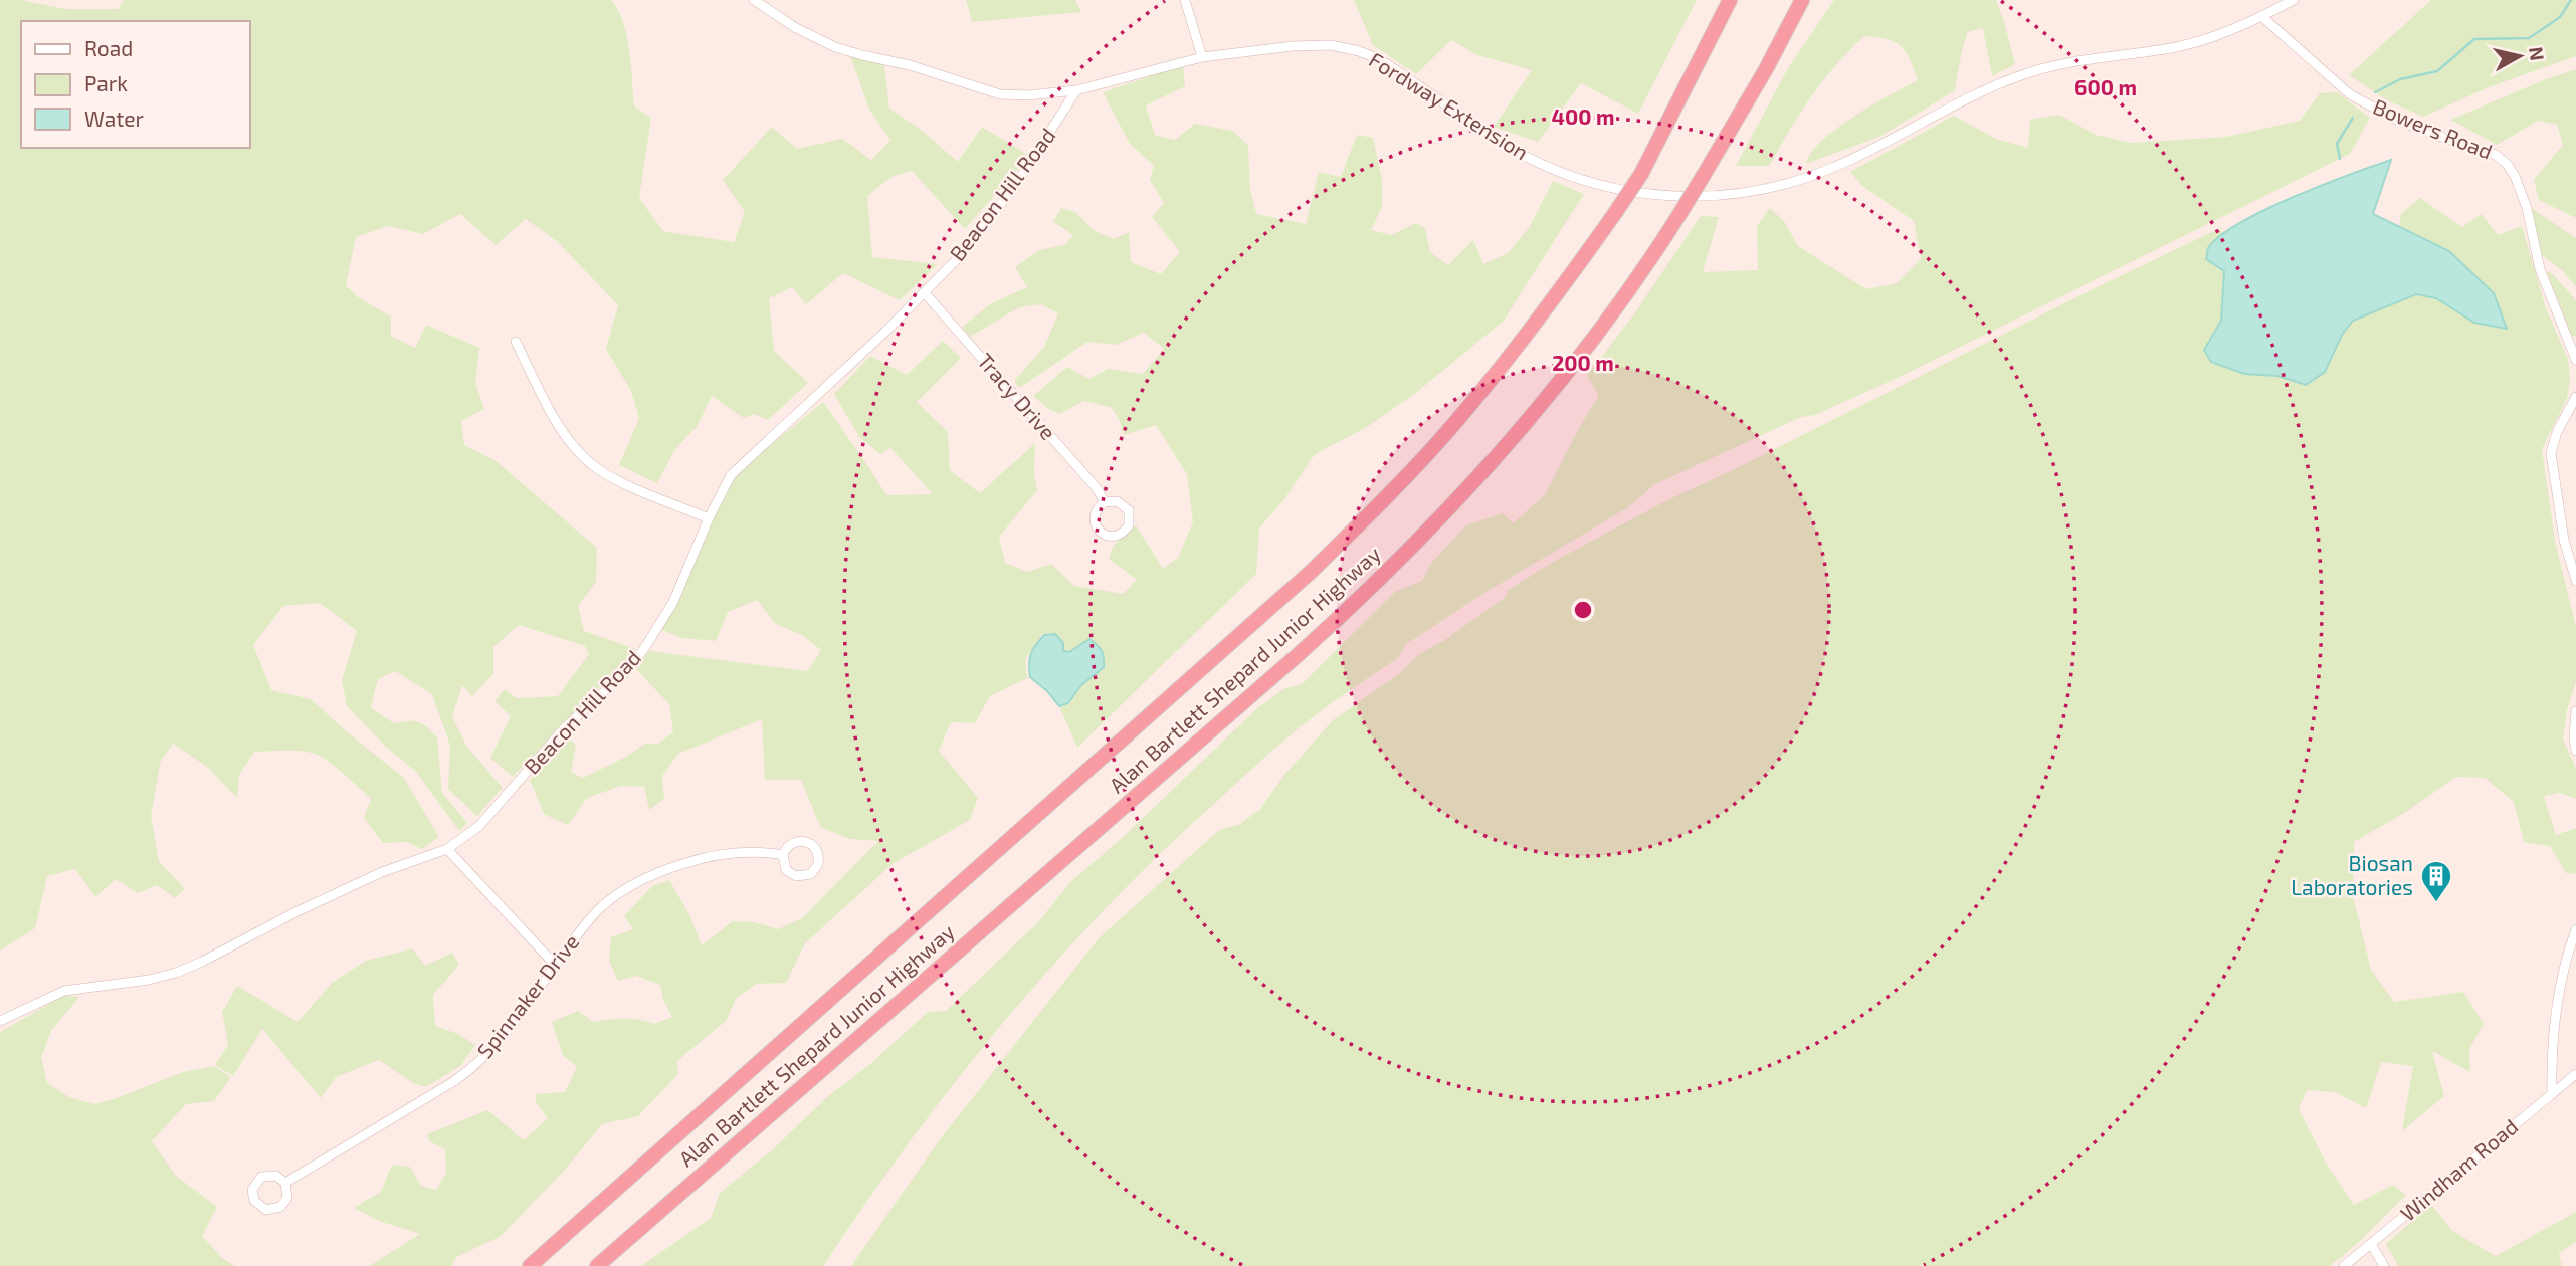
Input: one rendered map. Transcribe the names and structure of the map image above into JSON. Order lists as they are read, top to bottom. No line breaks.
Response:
{"streets":{"highway":["Alan Bartlett Shepard Junior Highway"],"street":["Fordway Extension","Bowers Road","Beacon Hill Road","Tracy Drive","Spinnaker Drive","Windham Road"]},"crossings":[["Fordway Extension","Bowers Road"],["Fordway Extension","Beacon Hill Road"],["Beacon Hill Road","Tracy Drive"]],"places":{"building":["Biosan Laboratories"]},"legend":["Road","Park","Water"],"north":"right","rings":["600 m","400 m","200 m"]}
